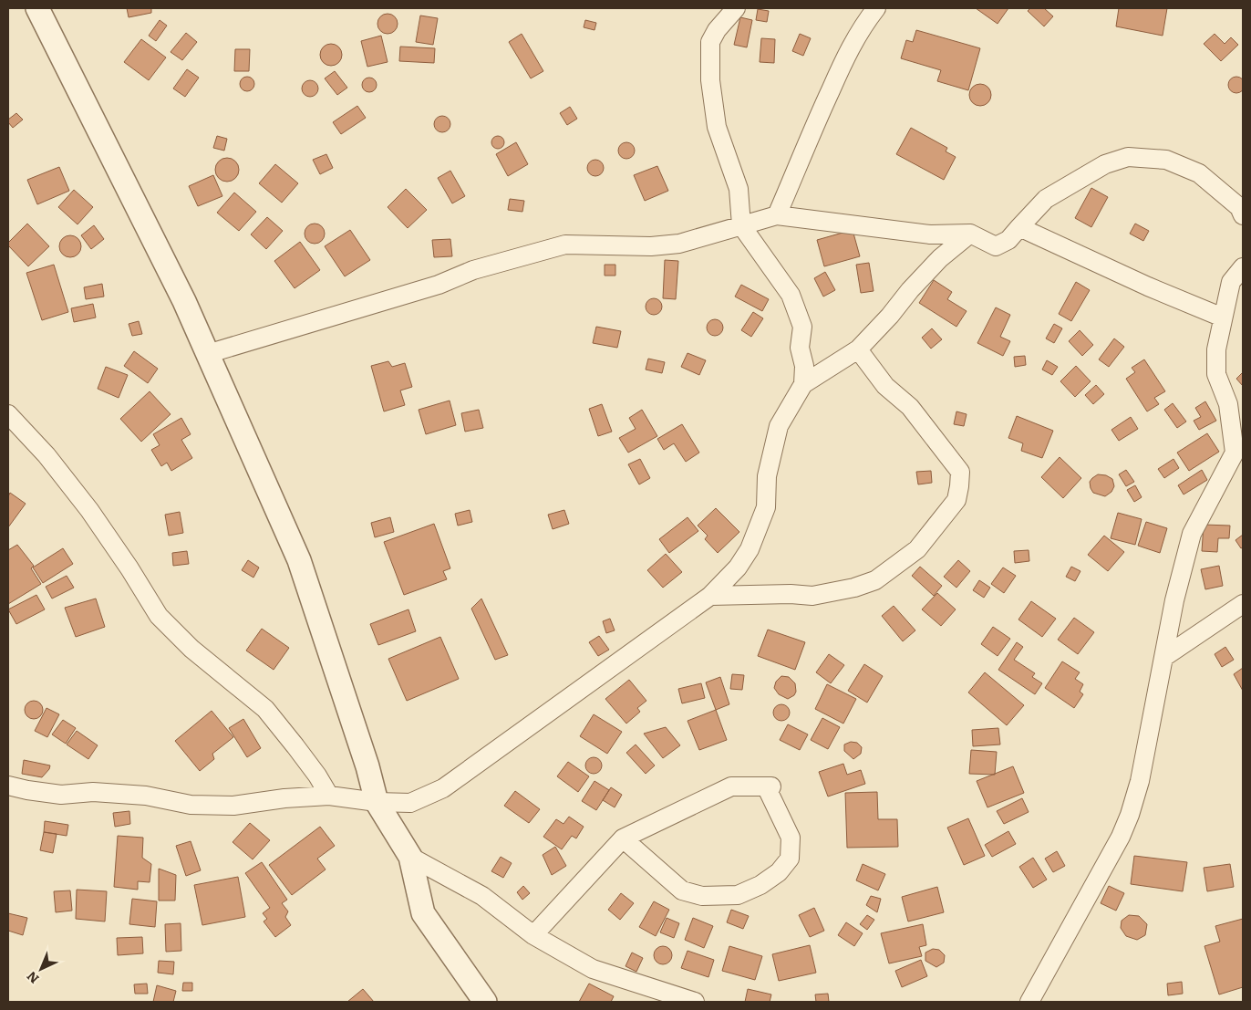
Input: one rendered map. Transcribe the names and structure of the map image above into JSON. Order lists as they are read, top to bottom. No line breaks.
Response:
{"north":"bottom left"}
